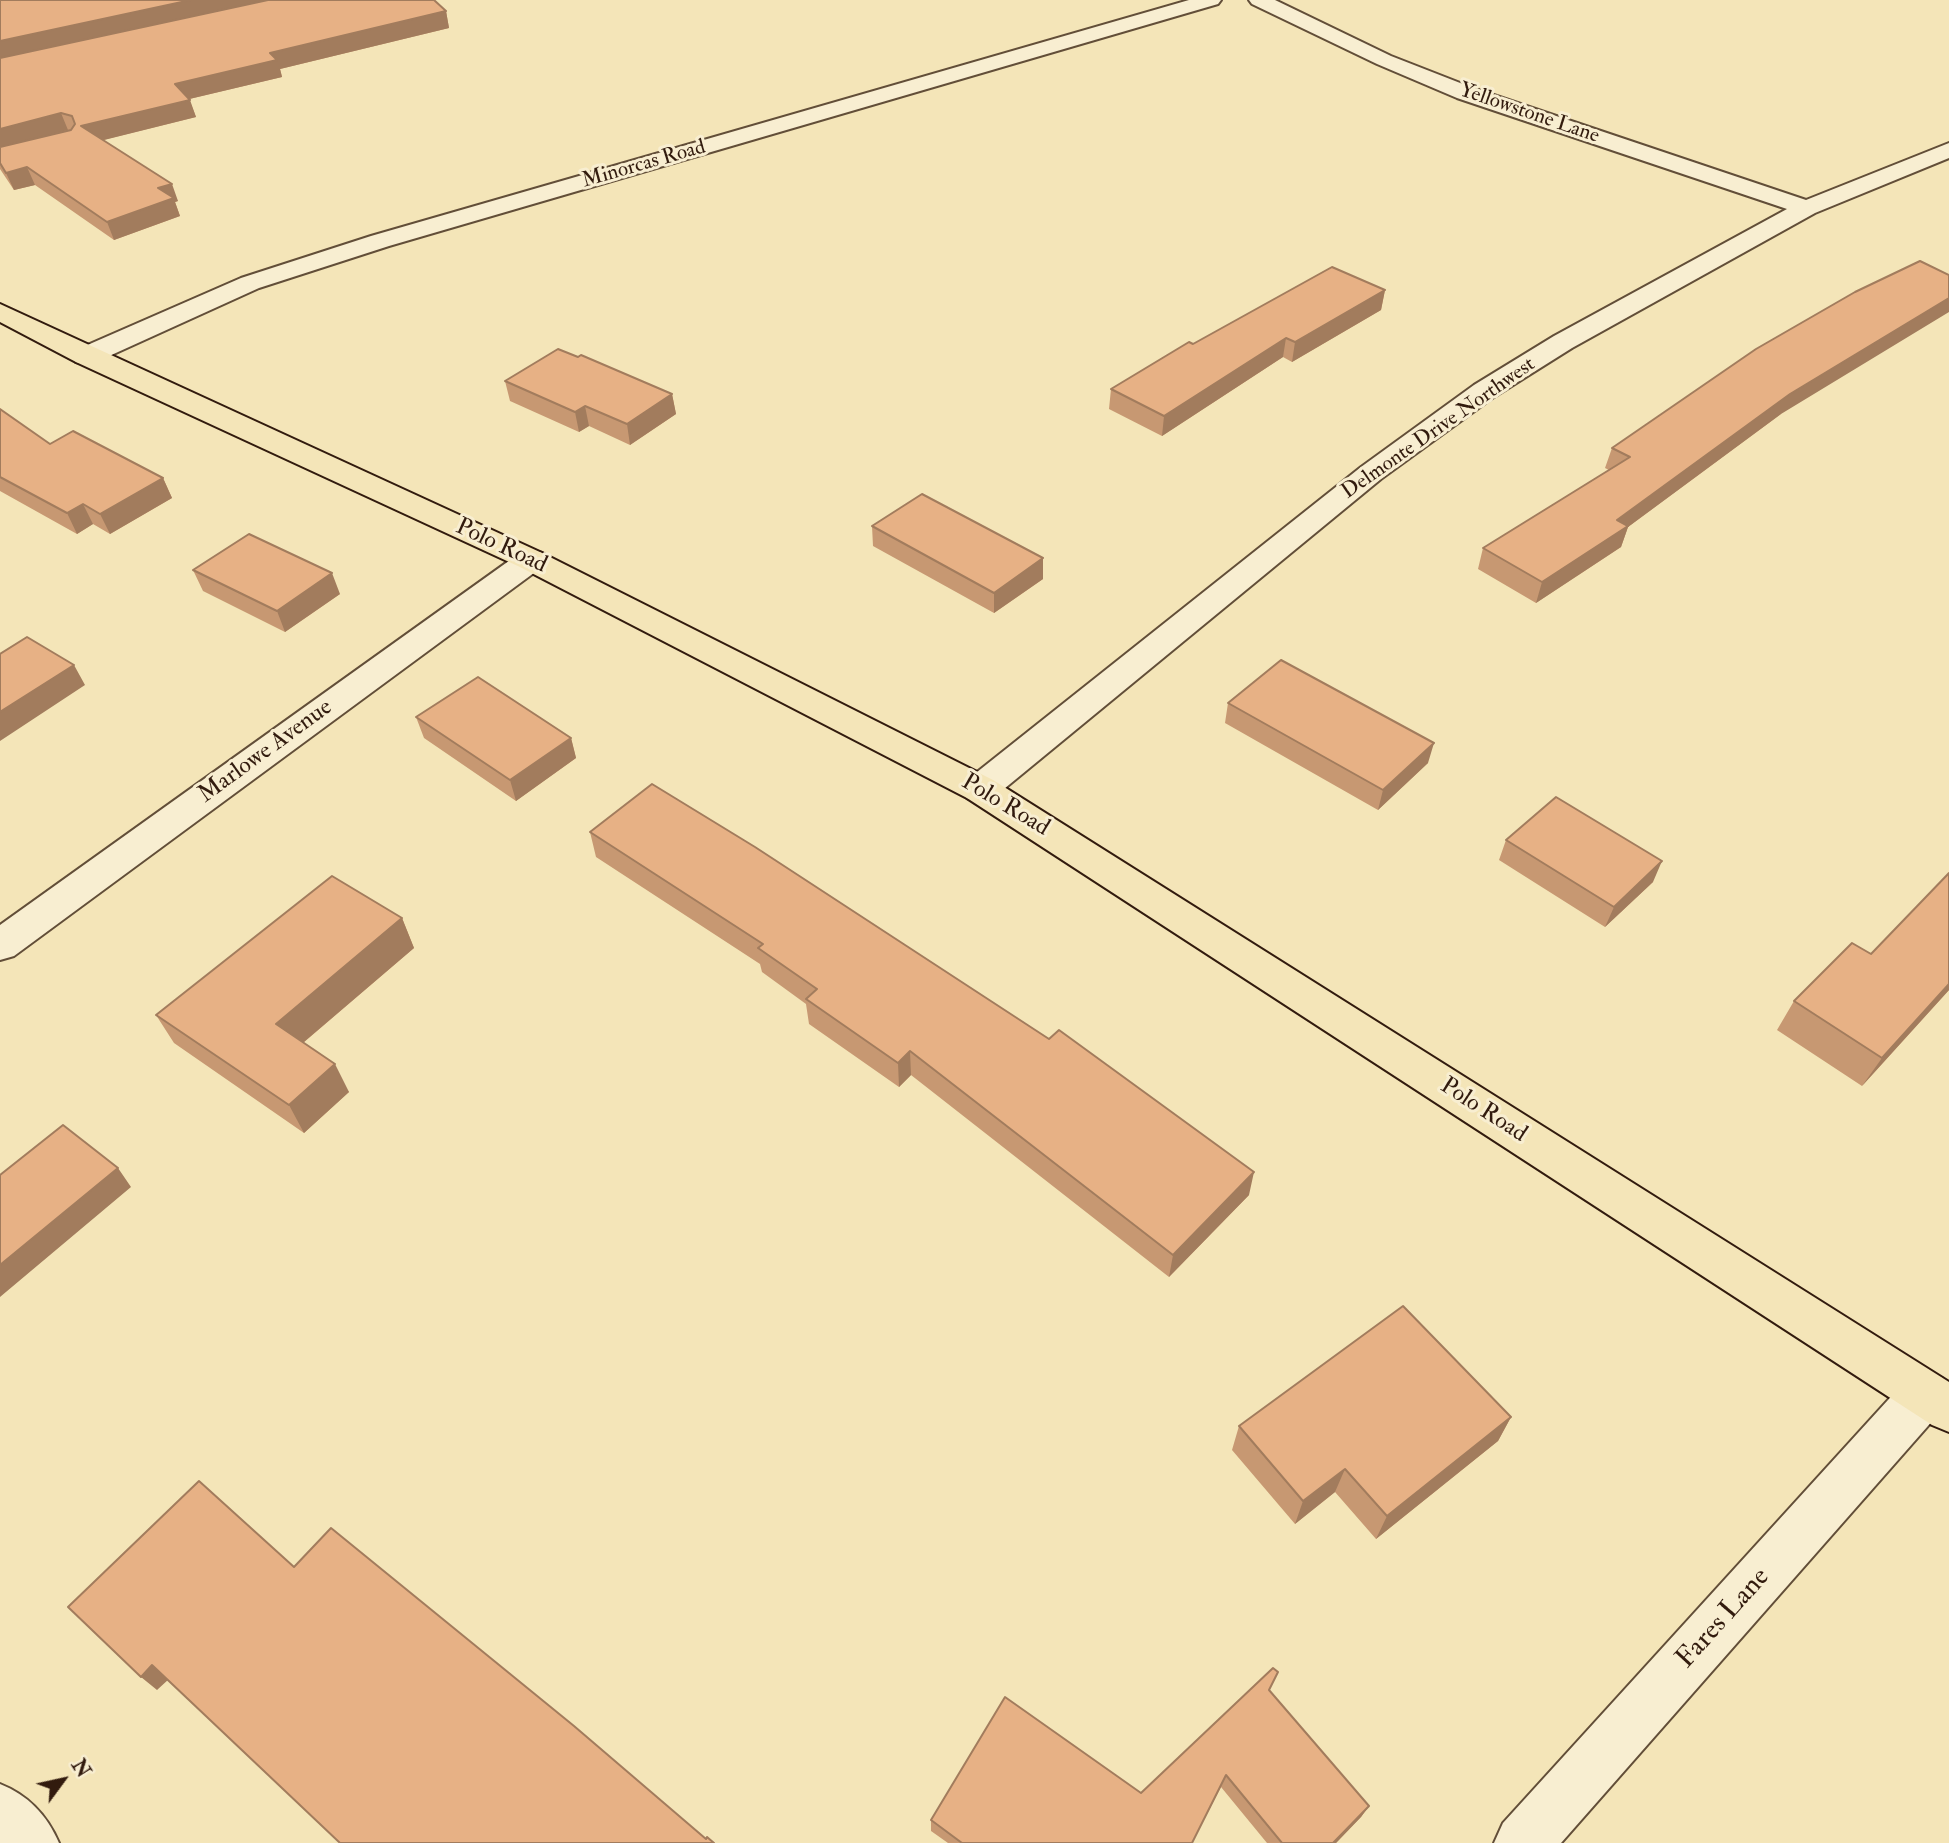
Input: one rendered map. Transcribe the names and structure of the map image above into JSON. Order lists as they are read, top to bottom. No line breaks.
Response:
{"streets":{"main road":["Polo Road"],"street":["Yellowstone Lane","Minorcas Road","Delmonte Drive Northwest","Marlowe Avenue","Fares Lane"]},"crossings":[["Yellowstone Lane","Delmonte Drive Northwest"],["Minorcas Road","Polo Road"],["Delmonte Drive Northwest","Polo Road"],["Polo Road","Marlowe Avenue"],["Polo Road","Fares Lane"]],"north":"top right"}
